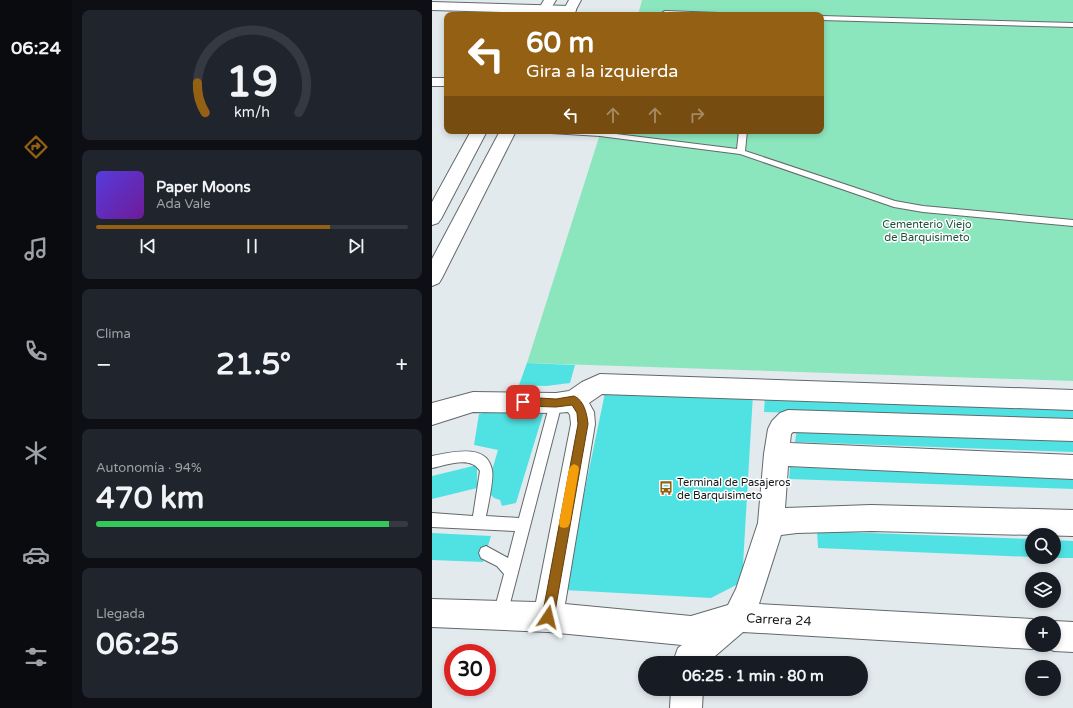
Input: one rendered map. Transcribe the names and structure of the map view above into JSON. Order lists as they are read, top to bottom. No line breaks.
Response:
{"streets":{"street":["Carrera 24"]},"parks":["Cementerio Viejo de Barquisimeto"],"places":{"bus stop":["Terminal de Pasajeros de Barquisimeto"]},"page":{"tabs":"06:24","turn":["60 m","Gira a la izquierda"],"song":["Paper Moons","Ada Vale"],"tile":["Clima",["Autonomía · 94%","470 km"],["Llegada","06:25"]],"heat":["−","21.5°","+"],"map_buttons":["+","−"],"limit":"30","trip":"06:25 · 1 min · 80 m","gauge":["19","km/h"]}}
